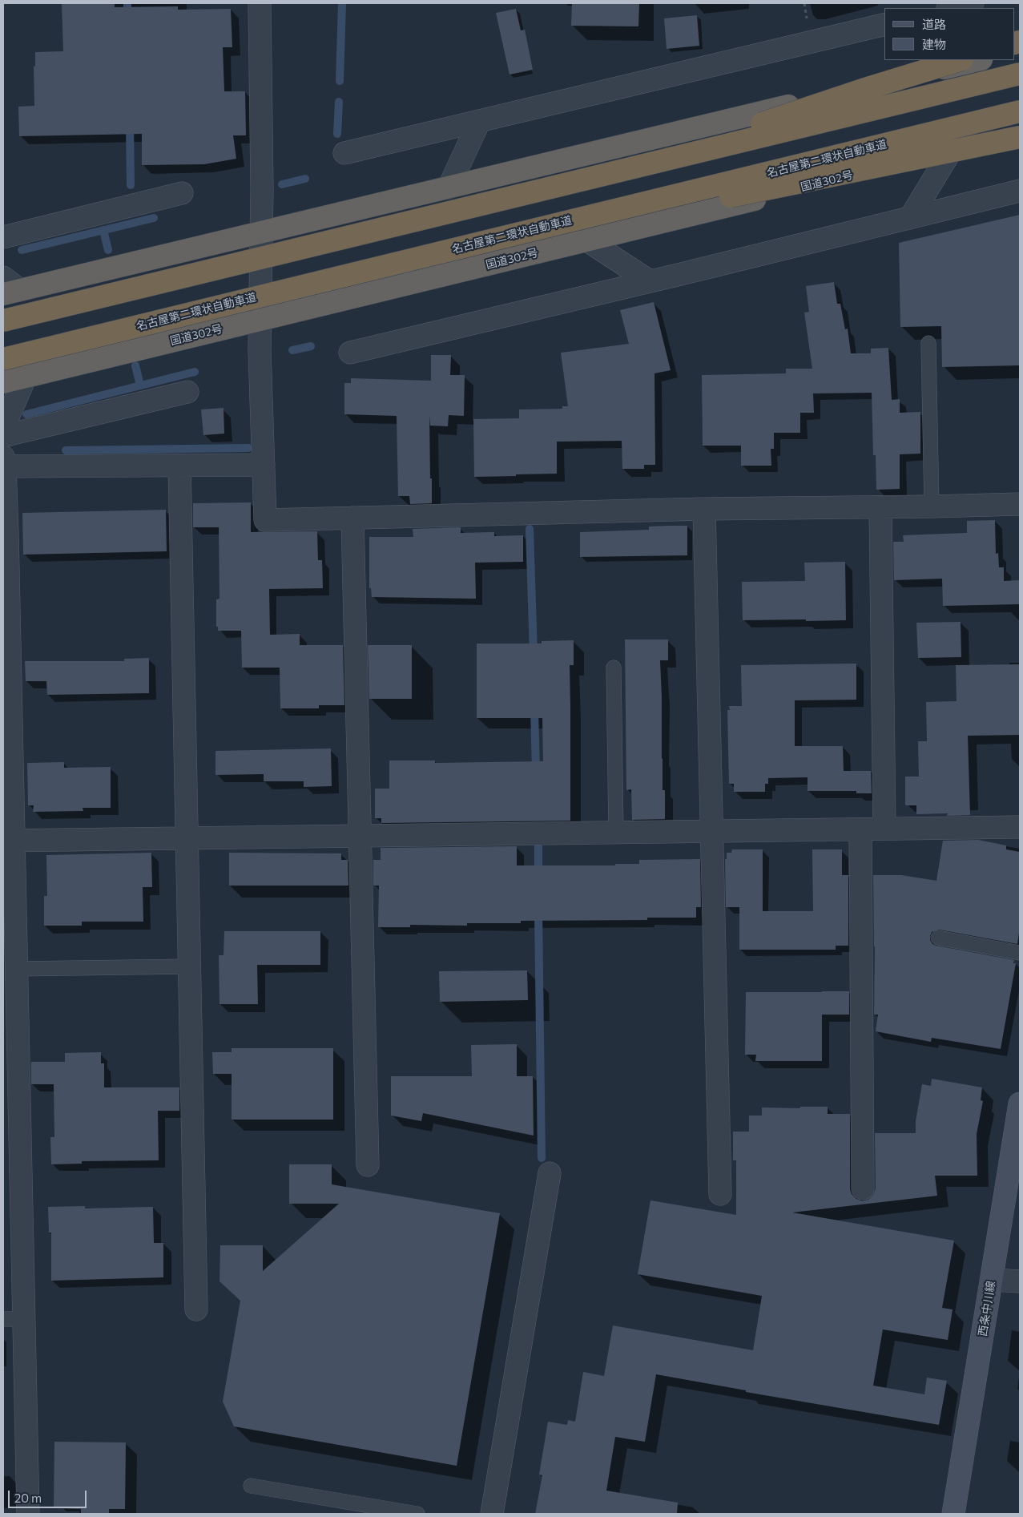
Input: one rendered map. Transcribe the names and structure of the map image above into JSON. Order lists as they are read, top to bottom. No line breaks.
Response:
{"streets":{"highway":["名古屋第二環状自動車道","国道302号"],"main road":["西条中川線"]},"legend":["道路","建物"],"scale_bar":"20 m"}
